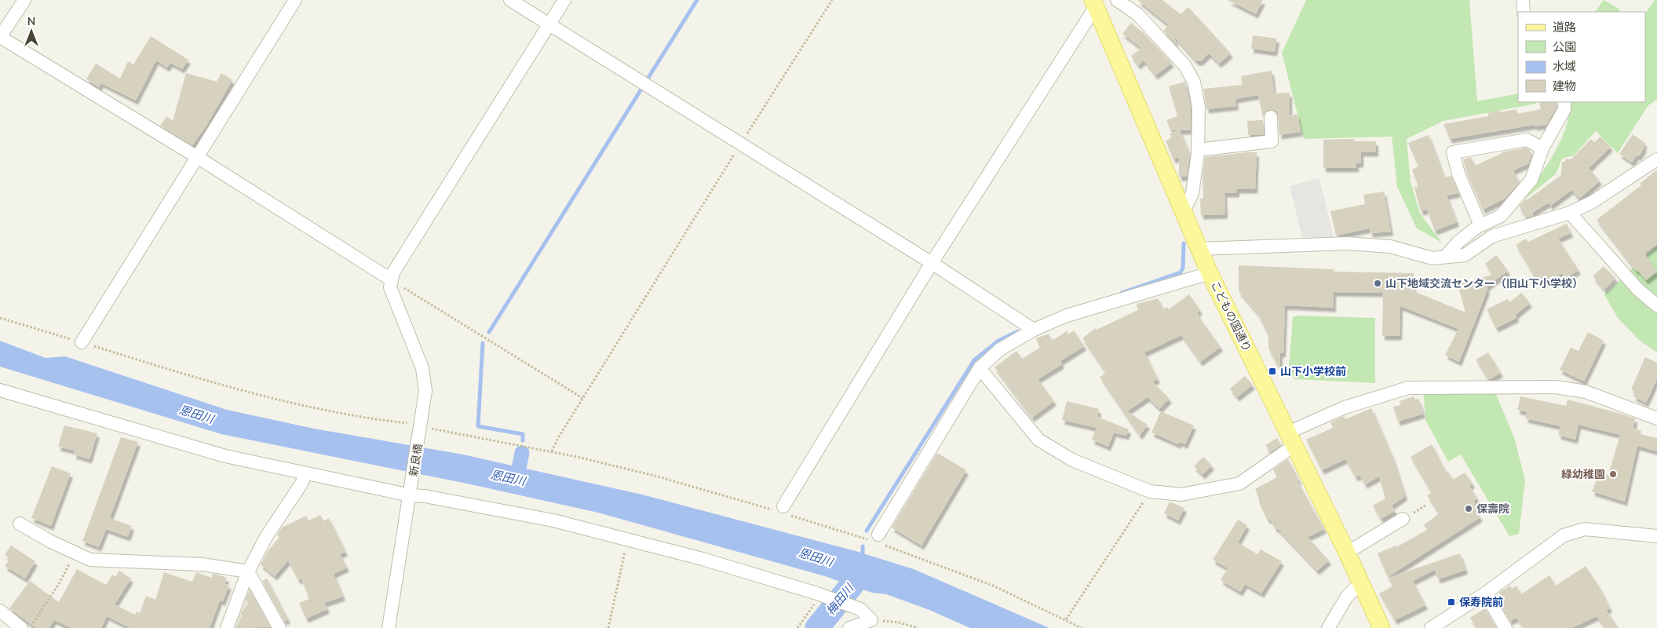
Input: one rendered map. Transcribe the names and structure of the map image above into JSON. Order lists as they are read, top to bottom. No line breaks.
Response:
{"streets":{"main road":["こどもの国通り"],"street":["新良橋"]},"water":["恩田川","梅田川"],"places":{"other":["山下地域交流センター（旧山下小学校）","緑幼稚園","保壽院"],"transit":["山下小学校前","保寿院前"]},"legend":["道路","公園","水域","建物"],"north":"top"}
